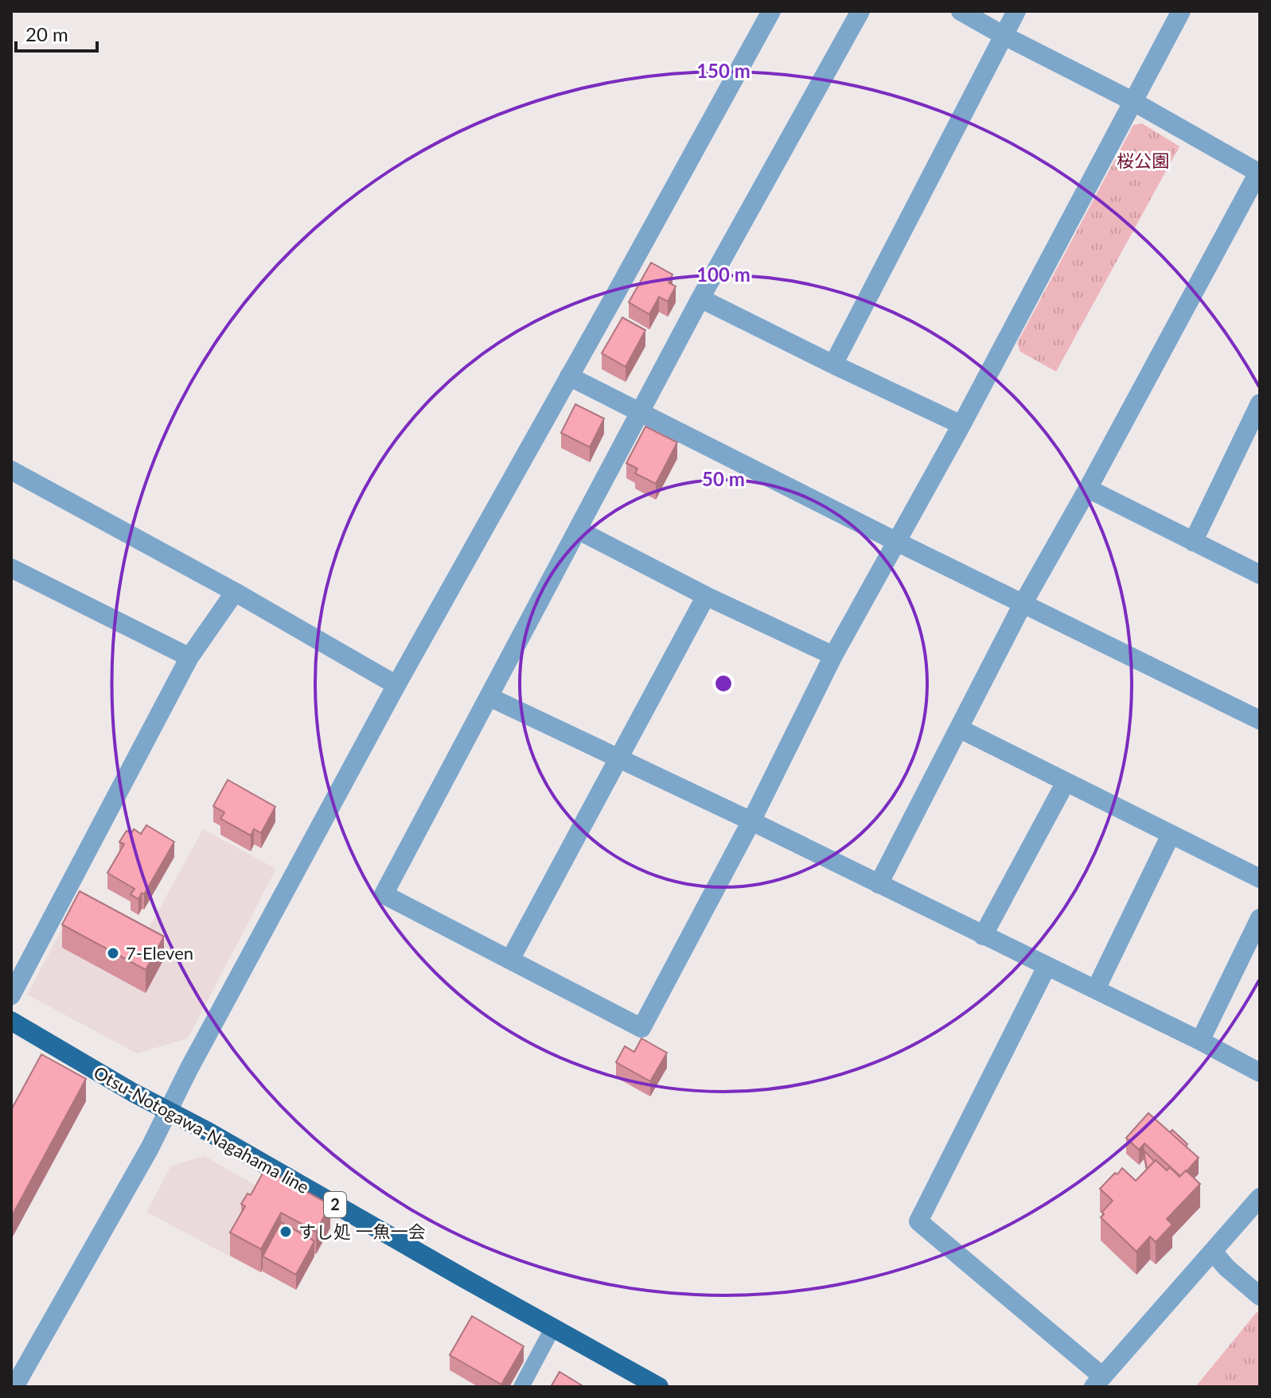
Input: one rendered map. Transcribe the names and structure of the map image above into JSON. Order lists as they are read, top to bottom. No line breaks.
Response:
{"streets":{"main road":["Otsu-Notogawa-Nagahama line","2"]},"parks":["桜公園"],"places":["7-Eleven","すし処 一魚一会"],"scale_bar":"20 m","rings":["150 m","100 m","50 m"]}
